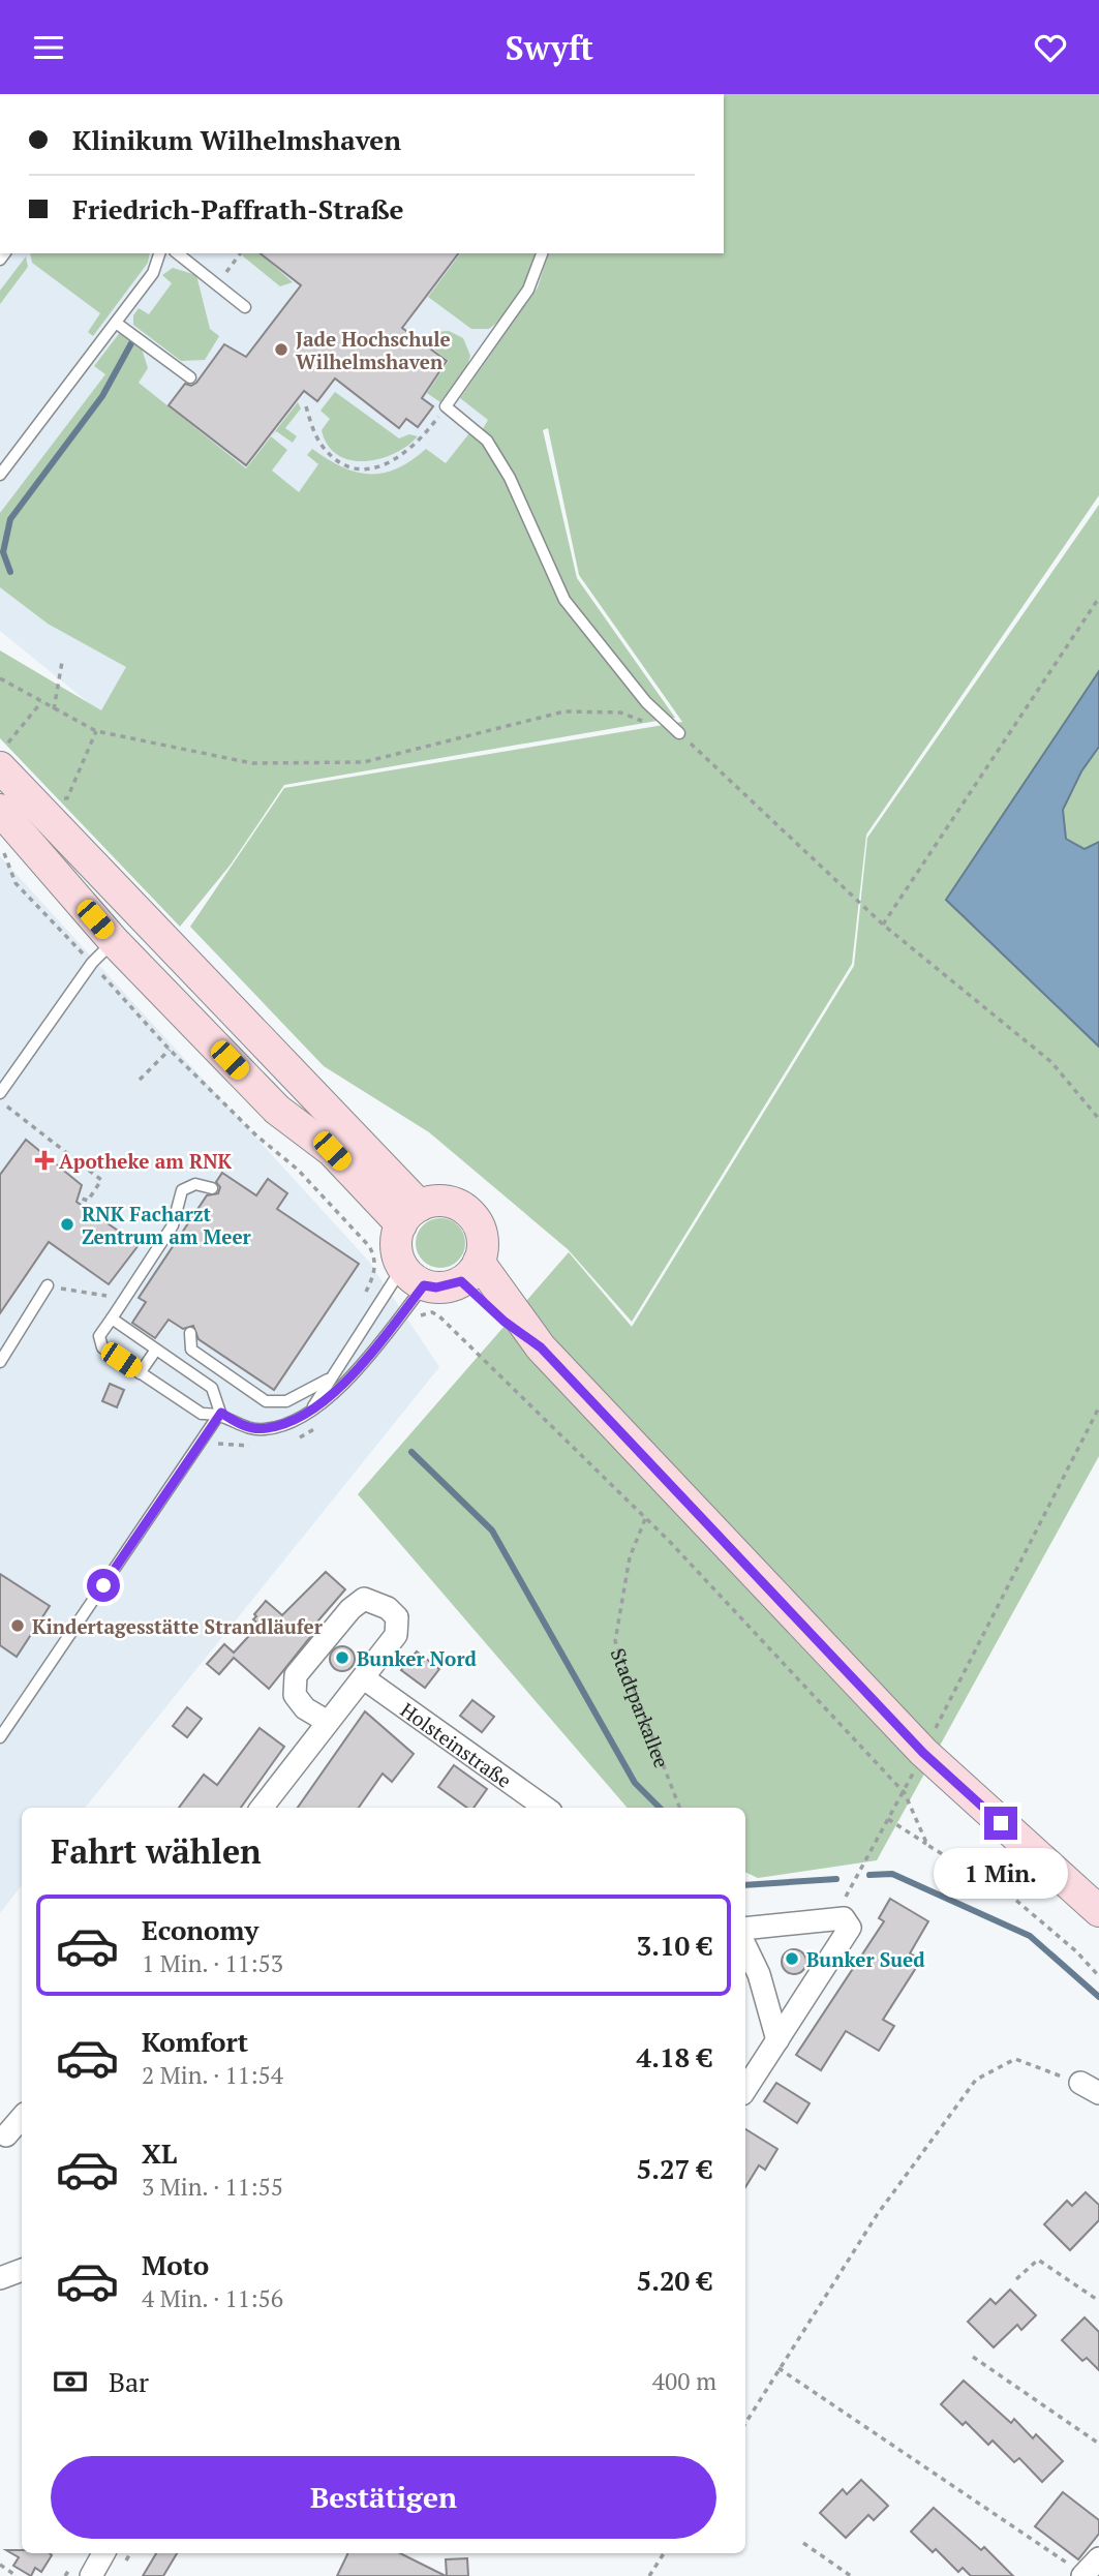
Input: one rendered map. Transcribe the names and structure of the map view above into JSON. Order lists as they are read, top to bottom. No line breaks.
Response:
{"streets":{"street":["Holsteinstraße"],"path":["Stadtparkallee"]},"places":{"other":["Jade Hochschule Wilhelmshaven","RNK Facharzt Zentrum am Meer","Kindertagesstätte Strandläufer","Bunker Nord","Bunker Sued"],"health":["Apotheke am RNK"]},"page":{"header":"Swyft","banner":["Klinikum Wilhelmshaven","Friedrich-Paffrath-Straße"],"heading":"Fahrt wählen","bubble":"1 Min.","list":[{"name":"Economy","note":"1 Min. · 11:53","value":"3.10 €"},{"name":"Komfort","note":"2 Min. · 11:54","value":"4.18 €"},{"name":"XL","note":"3 Min. · 11:55","value":"5.27 €"},{"name":"Moto","note":"4 Min. · 11:56","value":"5.20 €"}],"pay":["Bar","400 m"],"buttons":"Bestätigen"}}
